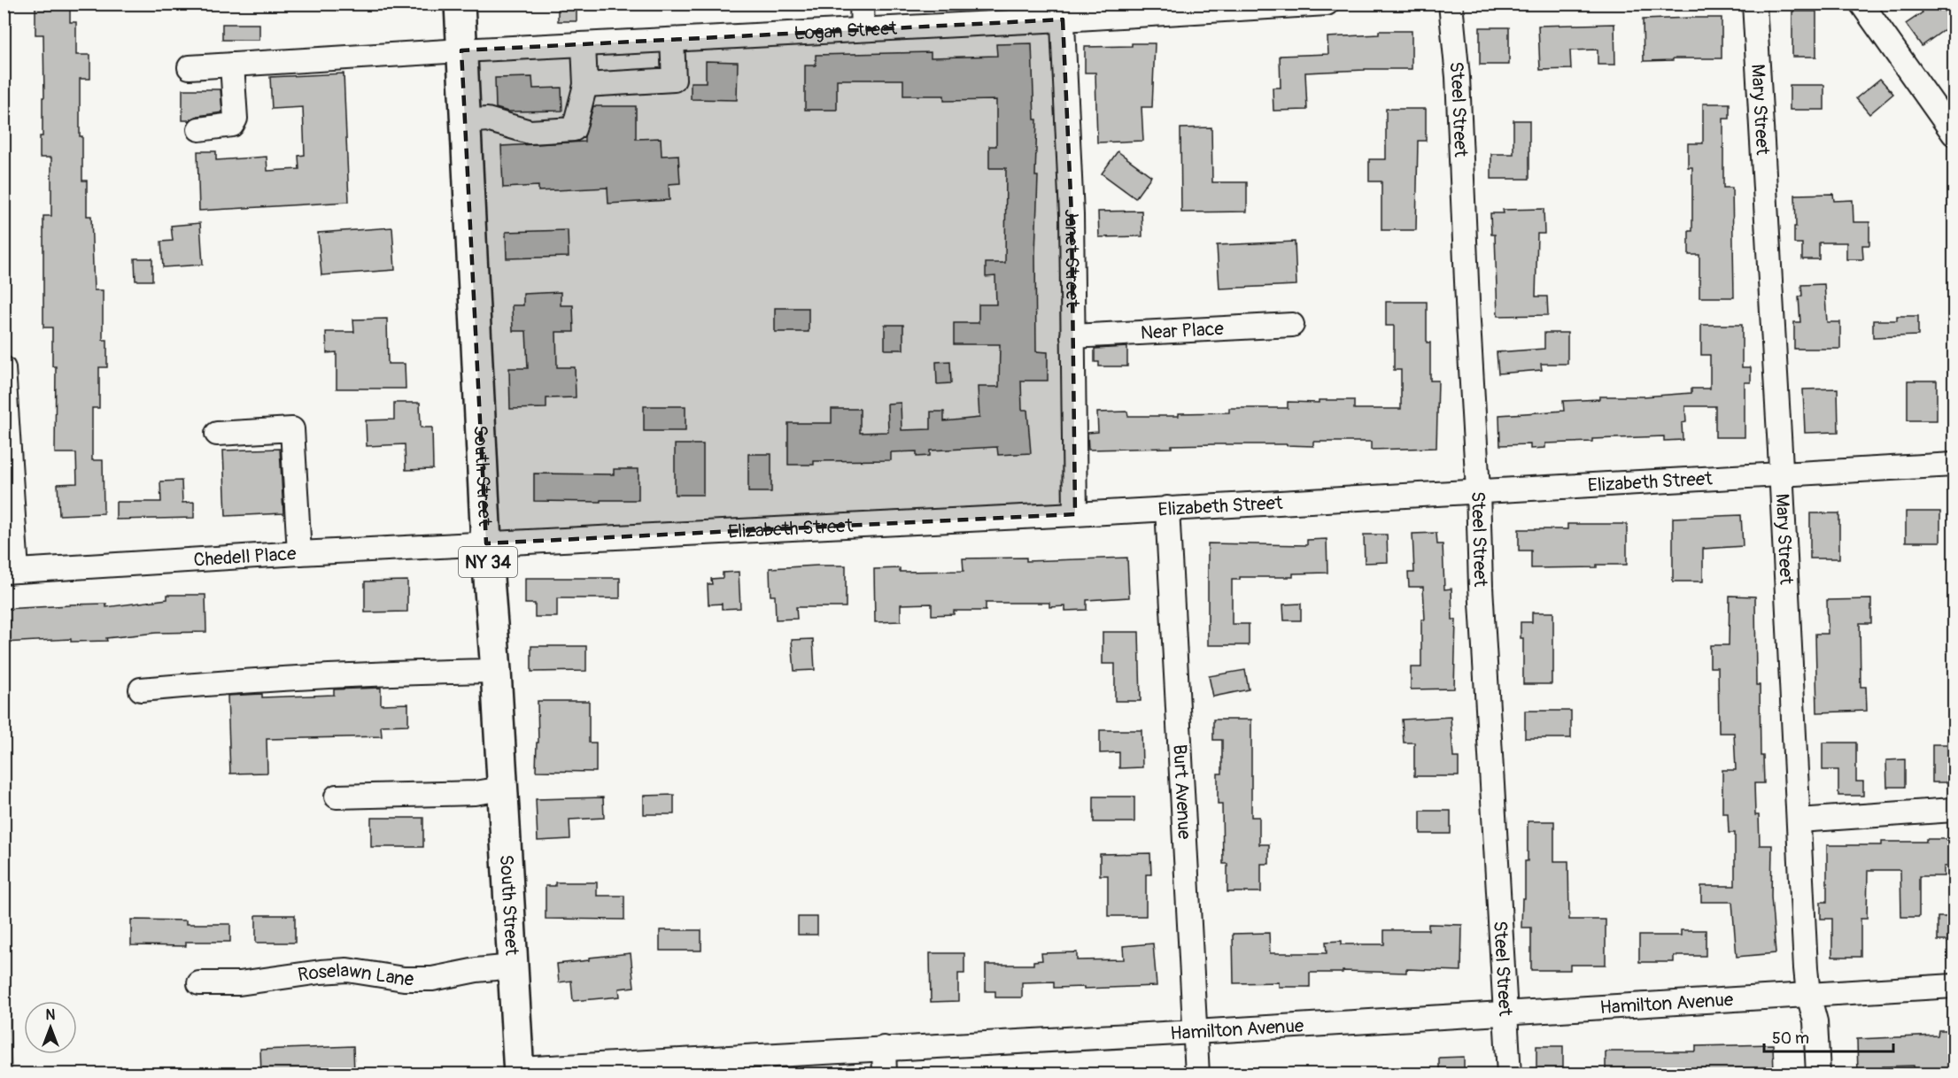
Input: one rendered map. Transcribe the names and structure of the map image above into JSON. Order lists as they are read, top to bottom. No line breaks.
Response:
{"streets":{"main road":["South Street","NY 34"],"street":["Logan Street","Steel Street","Mary Street","Janet Street","Near Place","Elizabeth Street","Chedell Place","Burt Avenue","Roselawn Lane","Hamilton Avenue"]},"crossings":[["Logan Street","Janet Street"],["Logan Street","South Street"],["Steel Street","Elizabeth Street"],["Steel Street","Hamilton Avenue"],["Mary Street","Elizabeth Street"],["Mary Street","Hamilton Avenue"],["Janet Street","Near Place"],["Janet Street","Elizabeth Street"],["South Street","Elizabeth Street"],["South Street","Chedell Place"],["South Street","Roselawn Lane"],["South Street","Hamilton Avenue"],["Elizabeth Street","Chedell Place"],["Elizabeth Street","Burt Avenue"],["Burt Avenue","Hamilton Avenue"]],"scale_bar":"50 m","north":"top"}
